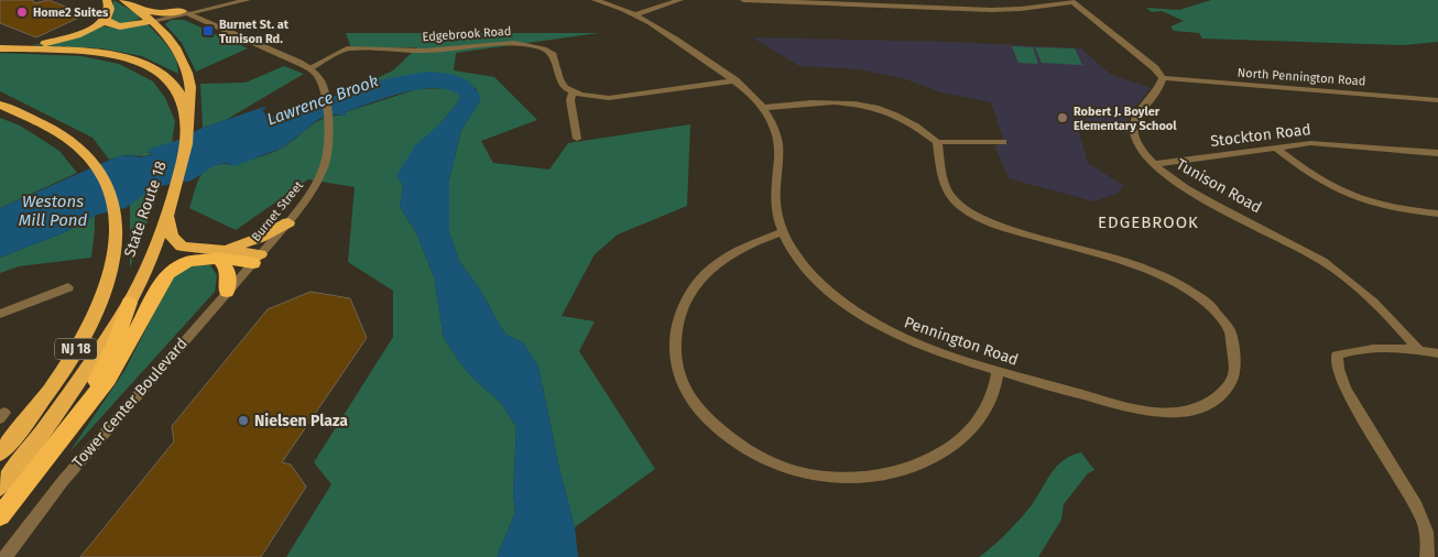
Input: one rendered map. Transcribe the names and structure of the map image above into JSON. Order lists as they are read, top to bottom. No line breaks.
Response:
{"streets":{"highway":["State Route 18","NJ 18"],"street":["Edgebrook Road","North Pennington Road","Stockton Road","Tunison Road","Burnet Street","Pennington Road","Tower Center Boulevard"]},"crossings":[["Edgebrook Road","Burnet Street"],["North Pennington Road","Tunison Road"],["Stockton Road","Tunison Road"],["Burnet Street","Tower Center Boulevard"]],"districts":["EDGEBROOK"],"water":["Lawrence Brook","Westons Mill Pond"],"places":{"other":["Home2 Suites","Robert J. Boyler Elementary School","Nielsen Plaza"],"transit":["Burnet St. at Tunison Rd."]}}
